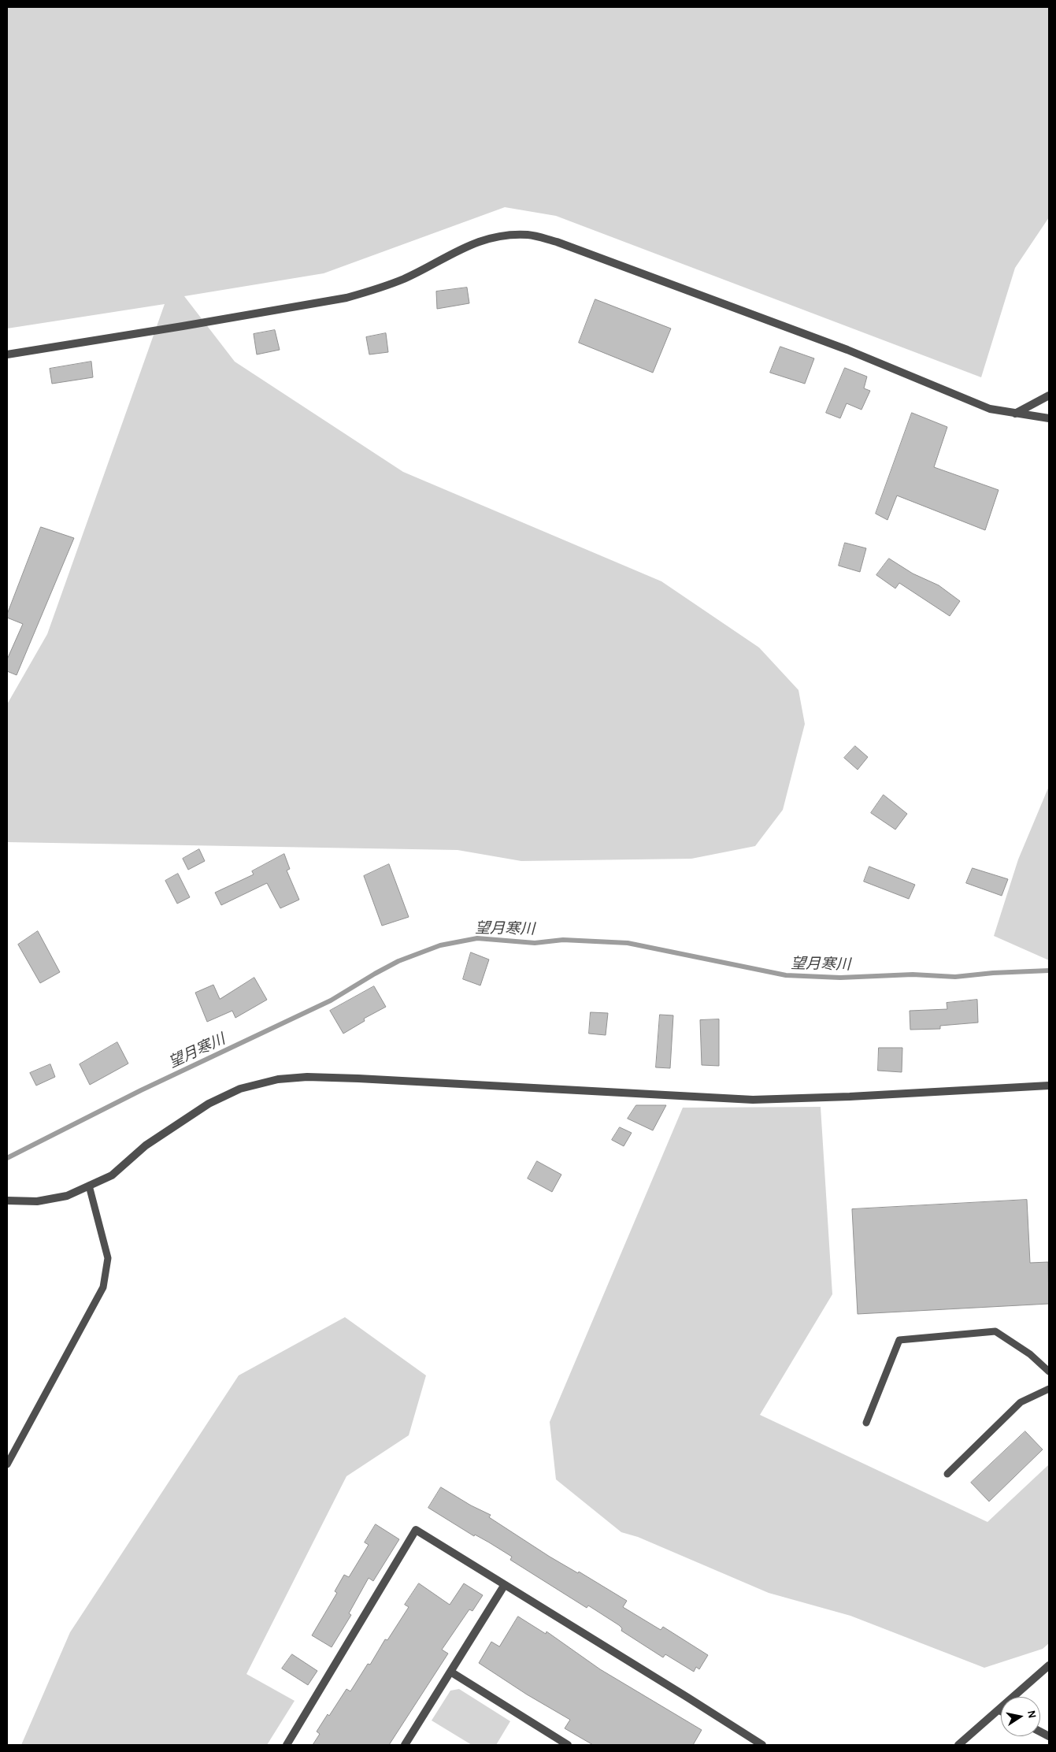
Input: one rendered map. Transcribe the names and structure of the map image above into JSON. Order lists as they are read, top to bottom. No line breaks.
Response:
{"water":["望月寒川"],"north":"right"}
